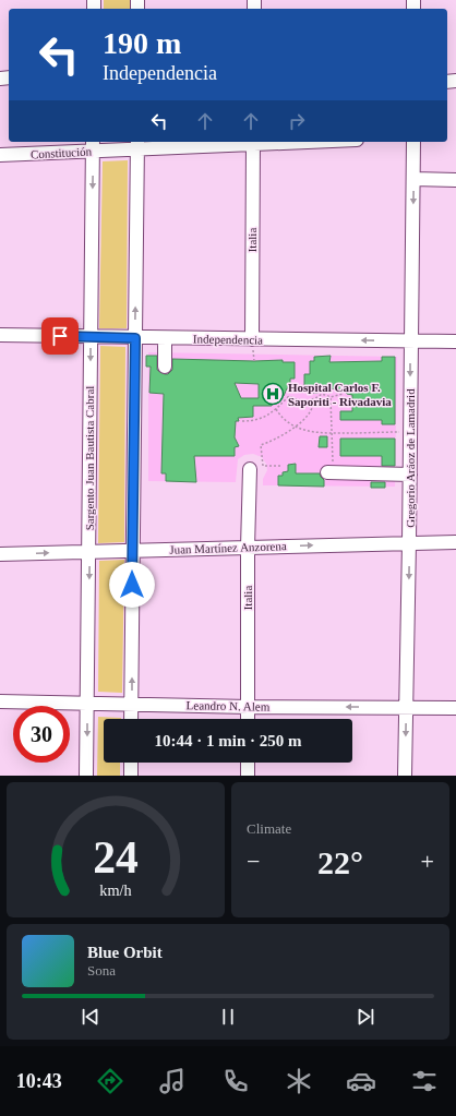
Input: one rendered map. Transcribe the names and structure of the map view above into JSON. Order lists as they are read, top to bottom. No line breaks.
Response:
{"streets":{"street":["Constitución","Italia","Independencia","Sargento Juan Bautista Cabral","Gregorio Aráoz de Lamadrid","Juan Martínez Anzorena","Leandro N. Alem"]},"crossings":[["Constitución","Italia"],["Constitución","Sargento Juan Bautista Cabral"],["Italia","Independencia"],["Italia","Juan Martínez Anzorena"],["Italia","Leandro N. Alem"],["Independencia","Sargento Juan Bautista Cabral"],["Independencia","Gregorio Aráoz de Lamadrid"],["Sargento Juan Bautista Cabral","Juan Martínez Anzorena"],["Sargento Juan Bautista Cabral","Leandro N. Alem"],["Gregorio Aráoz de Lamadrid","Juan Martínez Anzorena"],["Gregorio Aráoz de Lamadrid","Leandro N. Alem"]],"one_way":["Gregorio Aráoz de Lamadrid"],"places":{"hospital":["Hospital Carlos F. Saporiti - Rivadavia"]},"page":{"turn":["190 m","Independencia"],"limit":"30","trip":"10:44 · 1 min · 250 m","tile":"Climate","heat":["−","22°","+"],"song":["Blue Orbit","Sona"],"tabs":"10:43","gauge":["24","km/h"]}}
